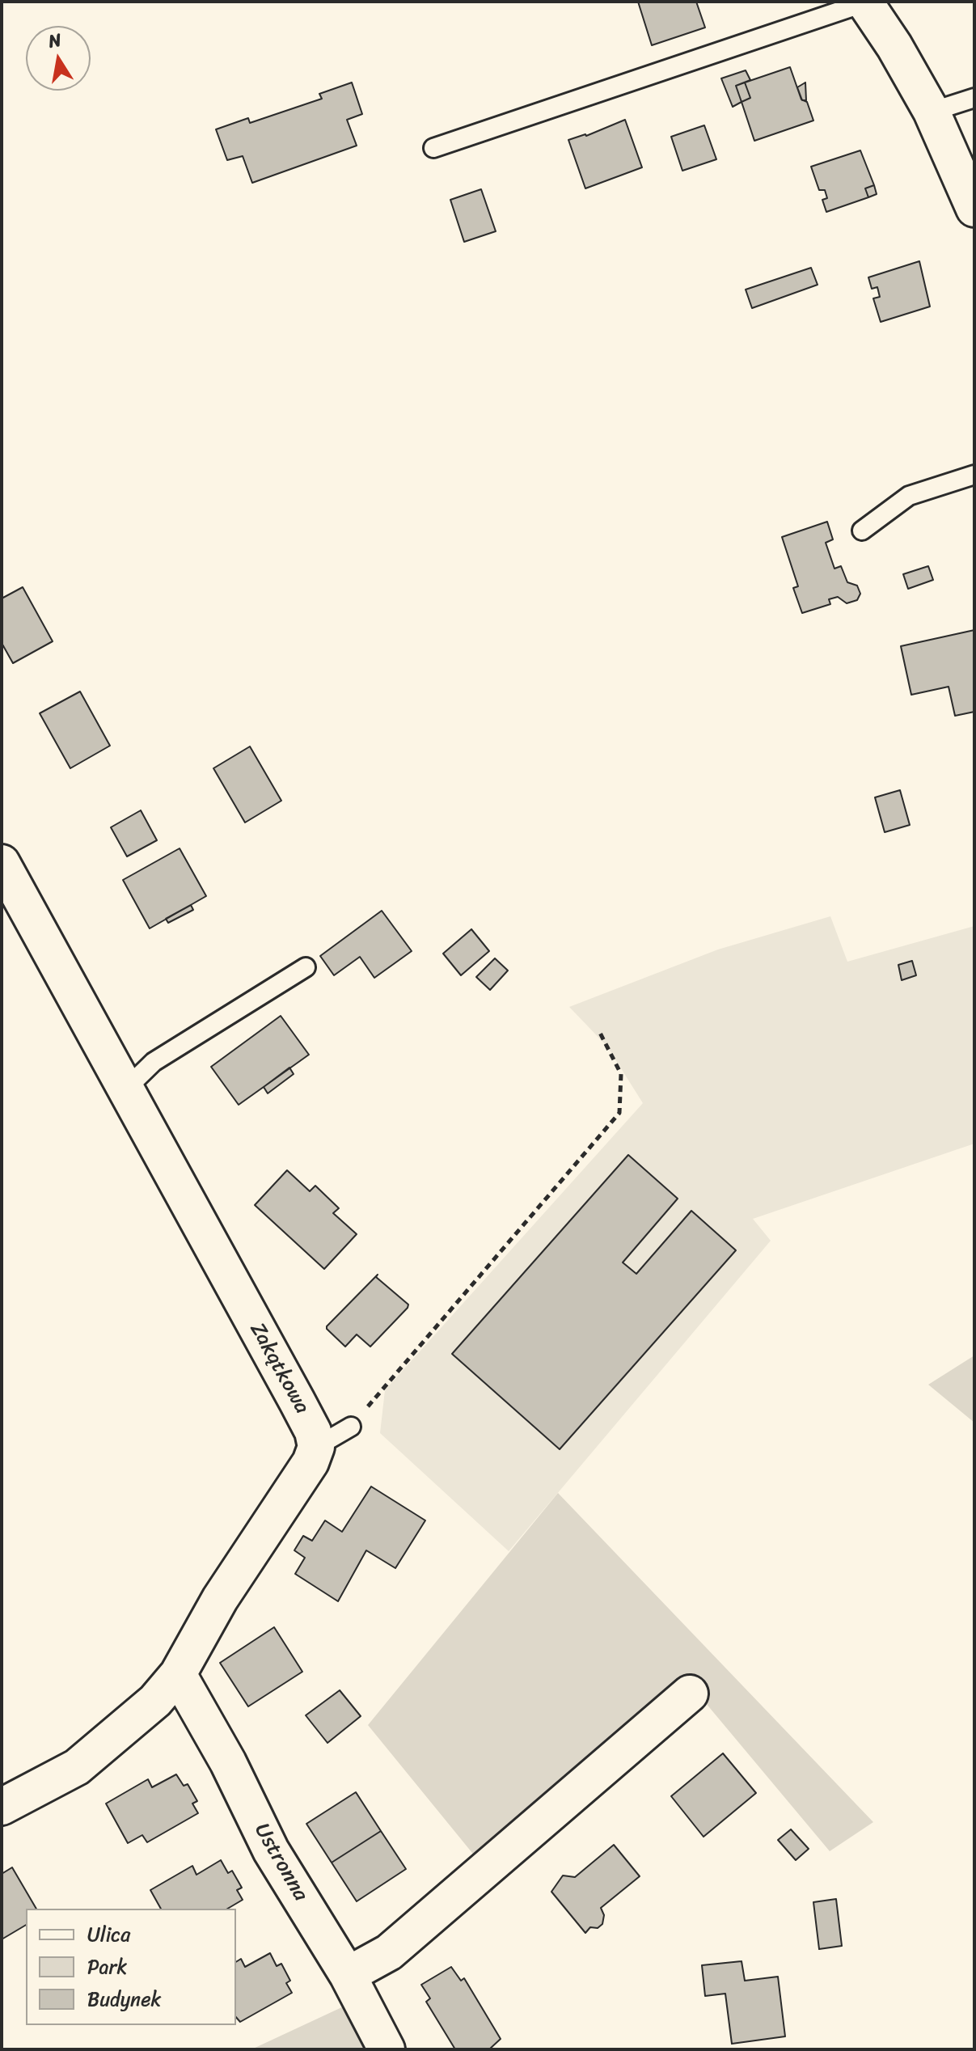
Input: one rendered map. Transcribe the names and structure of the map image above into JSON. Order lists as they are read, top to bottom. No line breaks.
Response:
{"streets":{"street":["Zakątkowa","Ustronna"]},"legend":["Ulica","Park","Budynek"],"north":"top"}
